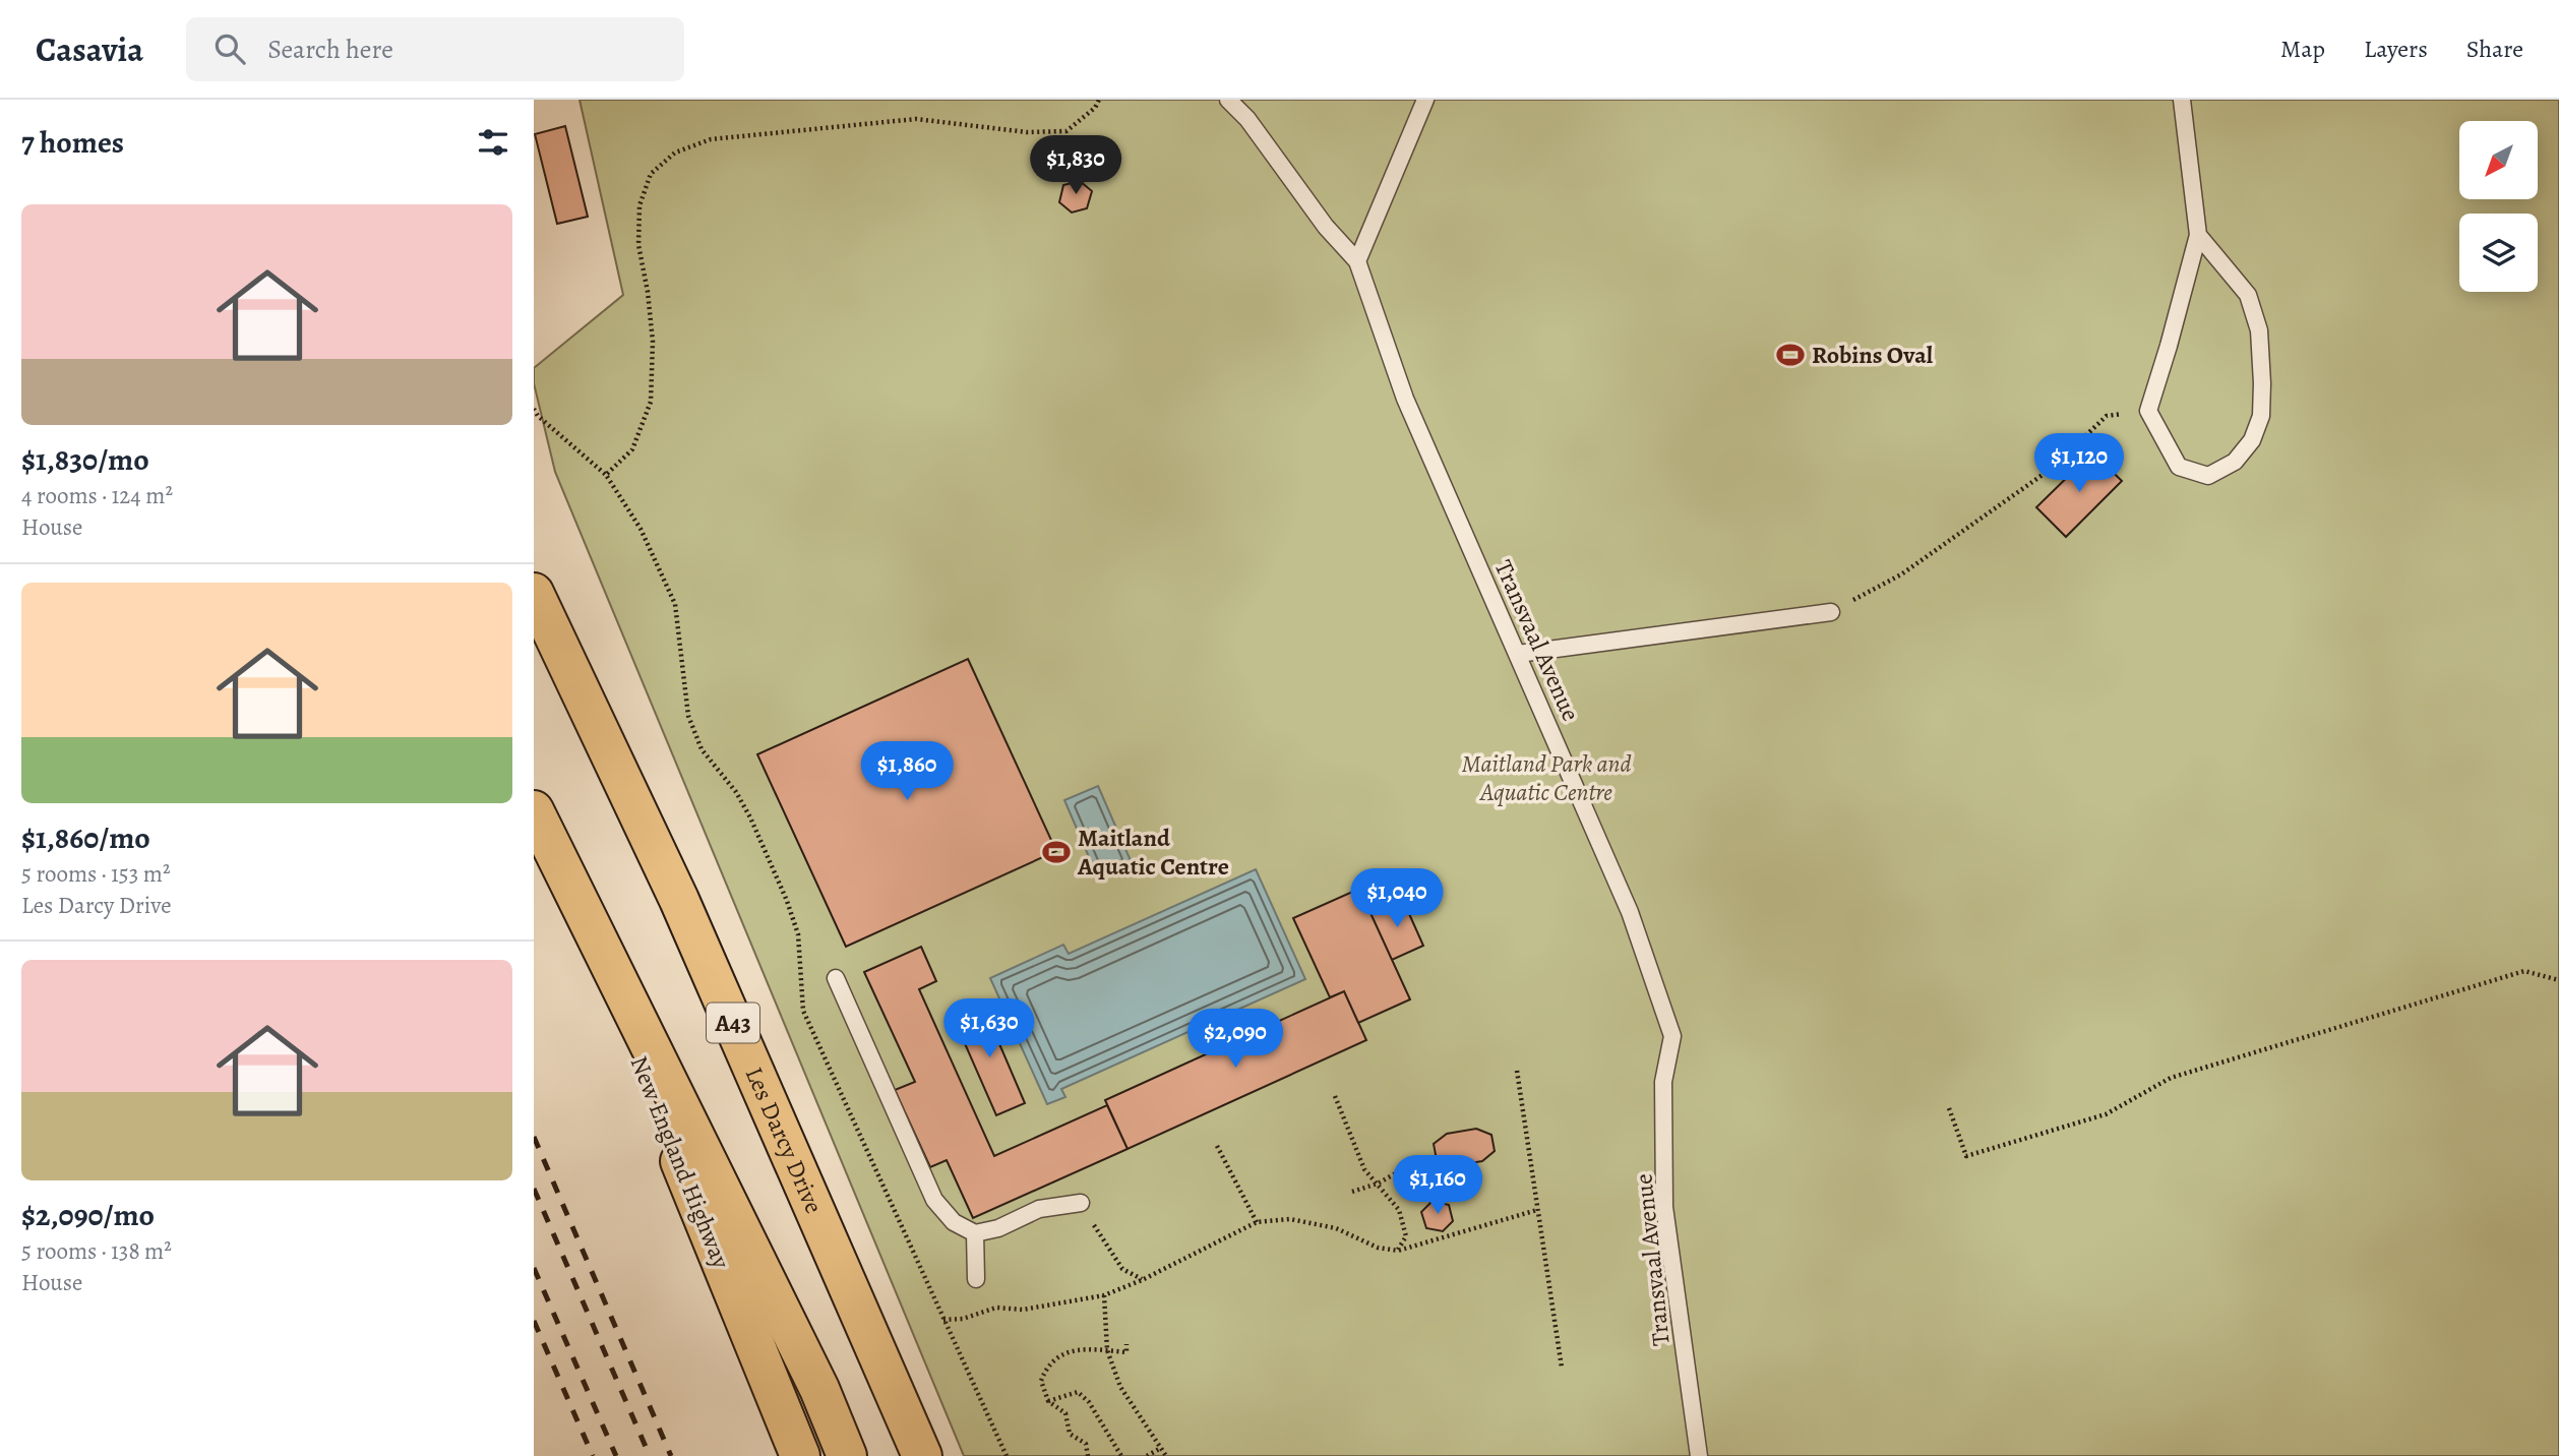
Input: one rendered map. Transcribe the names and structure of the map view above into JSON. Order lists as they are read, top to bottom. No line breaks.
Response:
{"streets":{"highway":["A43","Les Darcy Drive","New England Highway"],"lane":["Transvaal Avenue"]},"parks":["Maitland Park and Aquatic Centre"],"places":{"sports":["Robins Oval","Maitland Aquatic Centre"]},"north":"bottom left","page":{"header":"Casavia","search":"Search here","nav":["Map","Layers","Share"],"heading":"7 homes","price":["$1,830","$1,120","$1,860","$1,040","$1,630","$2,090","$1,160"],"list":[{"name":"$1,830/mo","note":"4 rooms · 124 m² · House"},{"name":"$1,860/mo","note":"5 rooms · 153 m² · Les Darcy Drive"},{"name":"$2,090/mo","note":"5 rooms · 138 m² · House"}]}}
